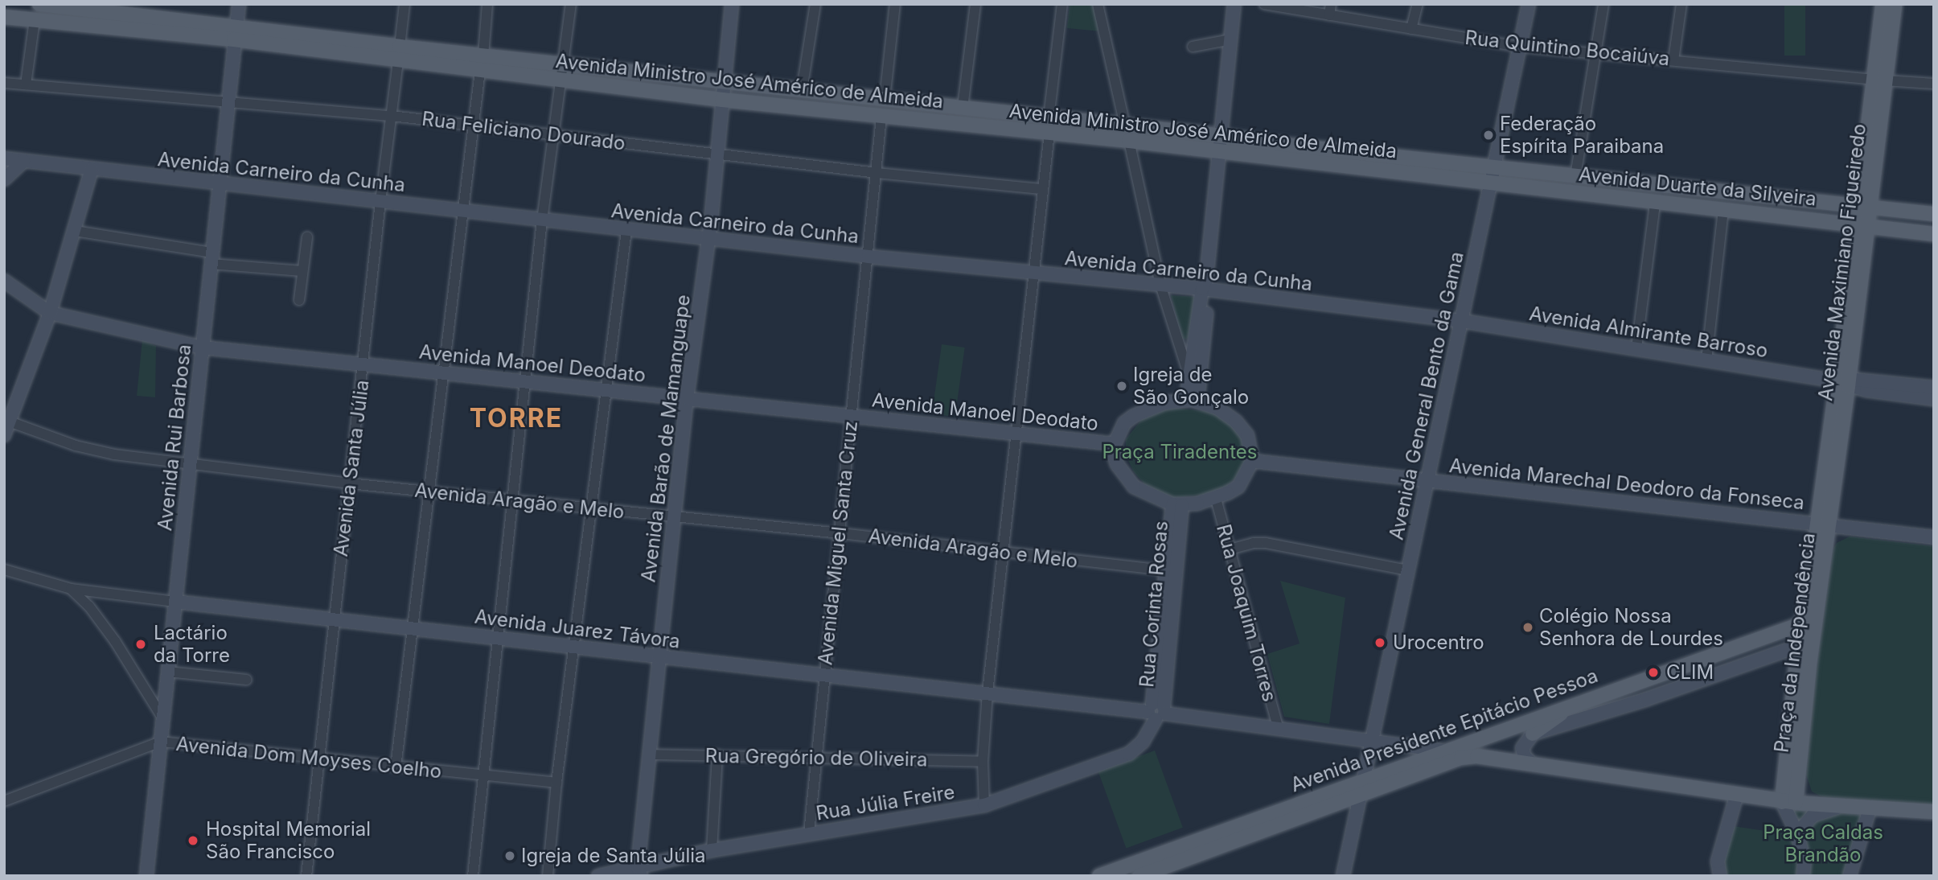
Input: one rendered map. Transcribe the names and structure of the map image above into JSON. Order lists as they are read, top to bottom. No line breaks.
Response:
{"streets":{"main road":["Avenida Ministro José Américo de Almeida","Avenida Duarte da Silveira","Avenida Maximiano Figueiredo","Praça da Independência","Avenida Presidente Epitácio Pessoa"],"street":["Rua Quintino Bocaiúva","Rua Feliciano Dourado","Avenida Carneiro da Cunha","Avenida Almirante Barroso","Avenida Manoel Deodato","Avenida General Bento da Gama","Avenida Rui Barbosa","Avenida Barão de Mamanguape","Avenida Santa Júlia","Avenida Marechal Deodoro da Fonseca","Avenida Aragão e Melo","Avenida Miguel Santa Cruz","Rua Corinta Rosas","Rua Joaquim Torres","Avenida Juarez Távora","Avenida Dom Moyses Coelho","Rua Gregório de Oliveira","Rua Júlia Freire"]},"crossings":[["Rua Quintino Bocaiúva","Avenida Maximiano Figueiredo"],["Rua Quintino Bocaiúva","Avenida General Bento da Gama"],["Avenida Ministro José Américo de Almeida","Avenida Duarte da Silveira"],["Avenida Ministro José Américo de Almeida","Avenida General Bento da Gama"],["Avenida Ministro José Américo de Almeida","Avenida Rui Barbosa"],["Avenida Ministro José Américo de Almeida","Avenida Barão de Mamanguape"],["Avenida Ministro José Américo de Almeida","Avenida Santa Júlia"],["Avenida Ministro José Américo de Almeida","Avenida Miguel Santa Cruz"],["Rua Feliciano Dourado","Avenida Rui Barbosa"],["Rua Feliciano Dourado","Avenida Barão de Mamanguape"],["Rua Feliciano Dourado","Avenida Santa Júlia"],["Rua Feliciano Dourado","Avenida Miguel Santa Cruz"],["Avenida Carneiro da Cunha","Avenida Almirante Barroso"],["Avenida Carneiro da Cunha","Avenida General Bento da Gama"],["Avenida Carneiro da Cunha","Avenida Rui Barbosa"],["Avenida Carneiro da Cunha","Avenida Barão de Mamanguape"],["Avenida Carneiro da Cunha","Avenida Santa Júlia"],["Avenida Carneiro da Cunha","Avenida Miguel Santa Cruz"],["Avenida Duarte da Silveira","Avenida Maximiano Figueiredo"],["Avenida Duarte da Silveira","Avenida General Bento da Gama"],["Avenida Maximiano Figueiredo","Avenida Almirante Barroso"],["Avenida Maximiano Figueiredo","Avenida Marechal Deodoro da Fonseca"],["Avenida Maximiano Figueiredo","Praça da Independência"],["Avenida Almirante Barroso","Avenida General Bento da Gama"],["Avenida Manoel Deodato","Avenida Rui Barbosa"],["Avenida Manoel Deodato","Avenida Barão de Mamanguape"],["Avenida Manoel Deodato","Avenida Santa Júlia"],["Avenida Manoel Deodato","Avenida Marechal Deodoro da Fonseca"],["Avenida Manoel Deodato","Avenida Miguel Santa Cruz"],["Avenida Manoel Deodato","Rua Corinta Rosas"],["Avenida Manoel Deodato","Rua Joaquim Torres"],["Avenida General Bento da Gama","Avenida Marechal Deodoro da Fonseca"],["Avenida General Bento da Gama","Avenida Juarez Távora"],["Avenida General Bento da Gama","Avenida Presidente Epitácio Pessoa"],["Avenida Rui Barbosa","Avenida Aragão e Melo"],["Avenida Rui Barbosa","Avenida Juarez Távora"],["Avenida Rui Barbosa","Avenida Dom Moyses Coelho"],["Avenida Barão de Mamanguape","Avenida Aragão e Melo"],["Avenida Barão de Mamanguape","Avenida Juarez Távora"],["Avenida Barão de Mamanguape","Rua Gregório de Oliveira"],["Avenida Barão de Mamanguape","Rua Júlia Freire"],["Avenida Santa Júlia","Avenida Aragão e Melo"],["Avenida Santa Júlia","Avenida Juarez Távora"],["Avenida Santa Júlia","Avenida Dom Moyses Coelho"],["Avenida Marechal Deodoro da Fonseca","Rua Corinta Rosas"],["Avenida Marechal Deodoro da Fonseca","Rua Joaquim Torres"],["Avenida Marechal Deodoro da Fonseca","Praça da Independência"],["Avenida Aragão e Melo","Avenida Miguel Santa Cruz"],["Avenida Aragão e Melo","Rua Corinta Rosas"],["Avenida Miguel Santa Cruz","Avenida Juarez Távora"],["Avenida Miguel Santa Cruz","Rua Gregório de Oliveira"],["Avenida Miguel Santa Cruz","Rua Júlia Freire"],["Rua Corinta Rosas","Rua Joaquim Torres"],["Rua Corinta Rosas","Avenida Juarez Távora"],["Rua Corinta Rosas","Rua Júlia Freire"],["Rua Joaquim Torres","Avenida Juarez Távora"],["Avenida Juarez Távora","Avenida Presidente Epitácio Pessoa"],["Avenida Juarez Távora","Rua Júlia Freire"],["Praça da Independência","Avenida Presidente Epitácio Pessoa"]],"districts":["TORRE"],"parks":["Praça Tiradentes","Praça Caldas Brandão"],"places":["Federação Espírita Paraibana","Igreja de São Gonçalo","Colégio Nossa Senhora de Lourdes","Urocentro","Lactário da Torre","CLIM","Hospital Memorial São Francisco","Igreja de Santa Júlia"]}
